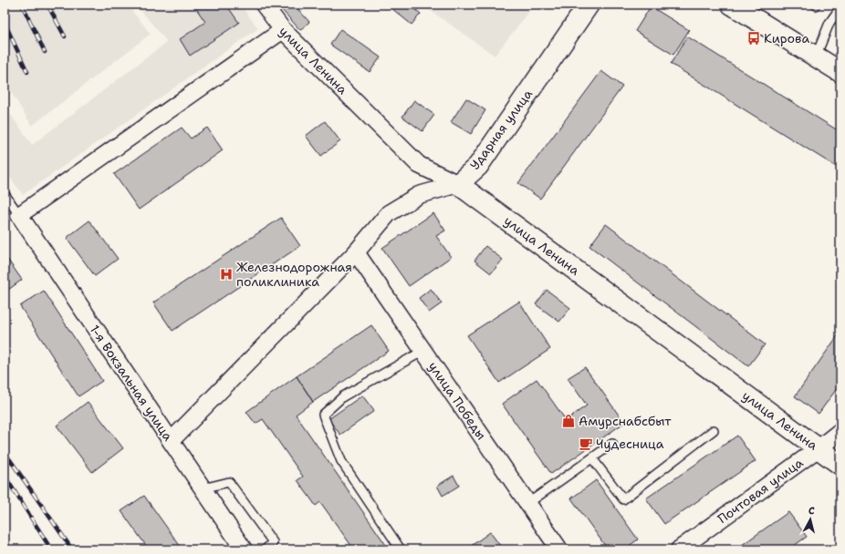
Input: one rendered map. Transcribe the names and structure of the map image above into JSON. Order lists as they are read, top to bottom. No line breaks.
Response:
{"streets":{"street":["улица Ленина","Ударная улица","1-я Вокзальная улица","улица Победы","Почтовая улица"]},"crossings":[["улица Ленина","Ударная улица"],["улица Ленина","Почтовая улица"],["Ударная улица","1-я Вокзальная улица"],["Ударная улица","улица Победы"]],"places":{"bus stop":["Кирова"],"hospital":["Железнодорожная поликлиника"],"shop":["Амурснабсбыт"],"cafe":["Чудесница"]},"north":"top"}
